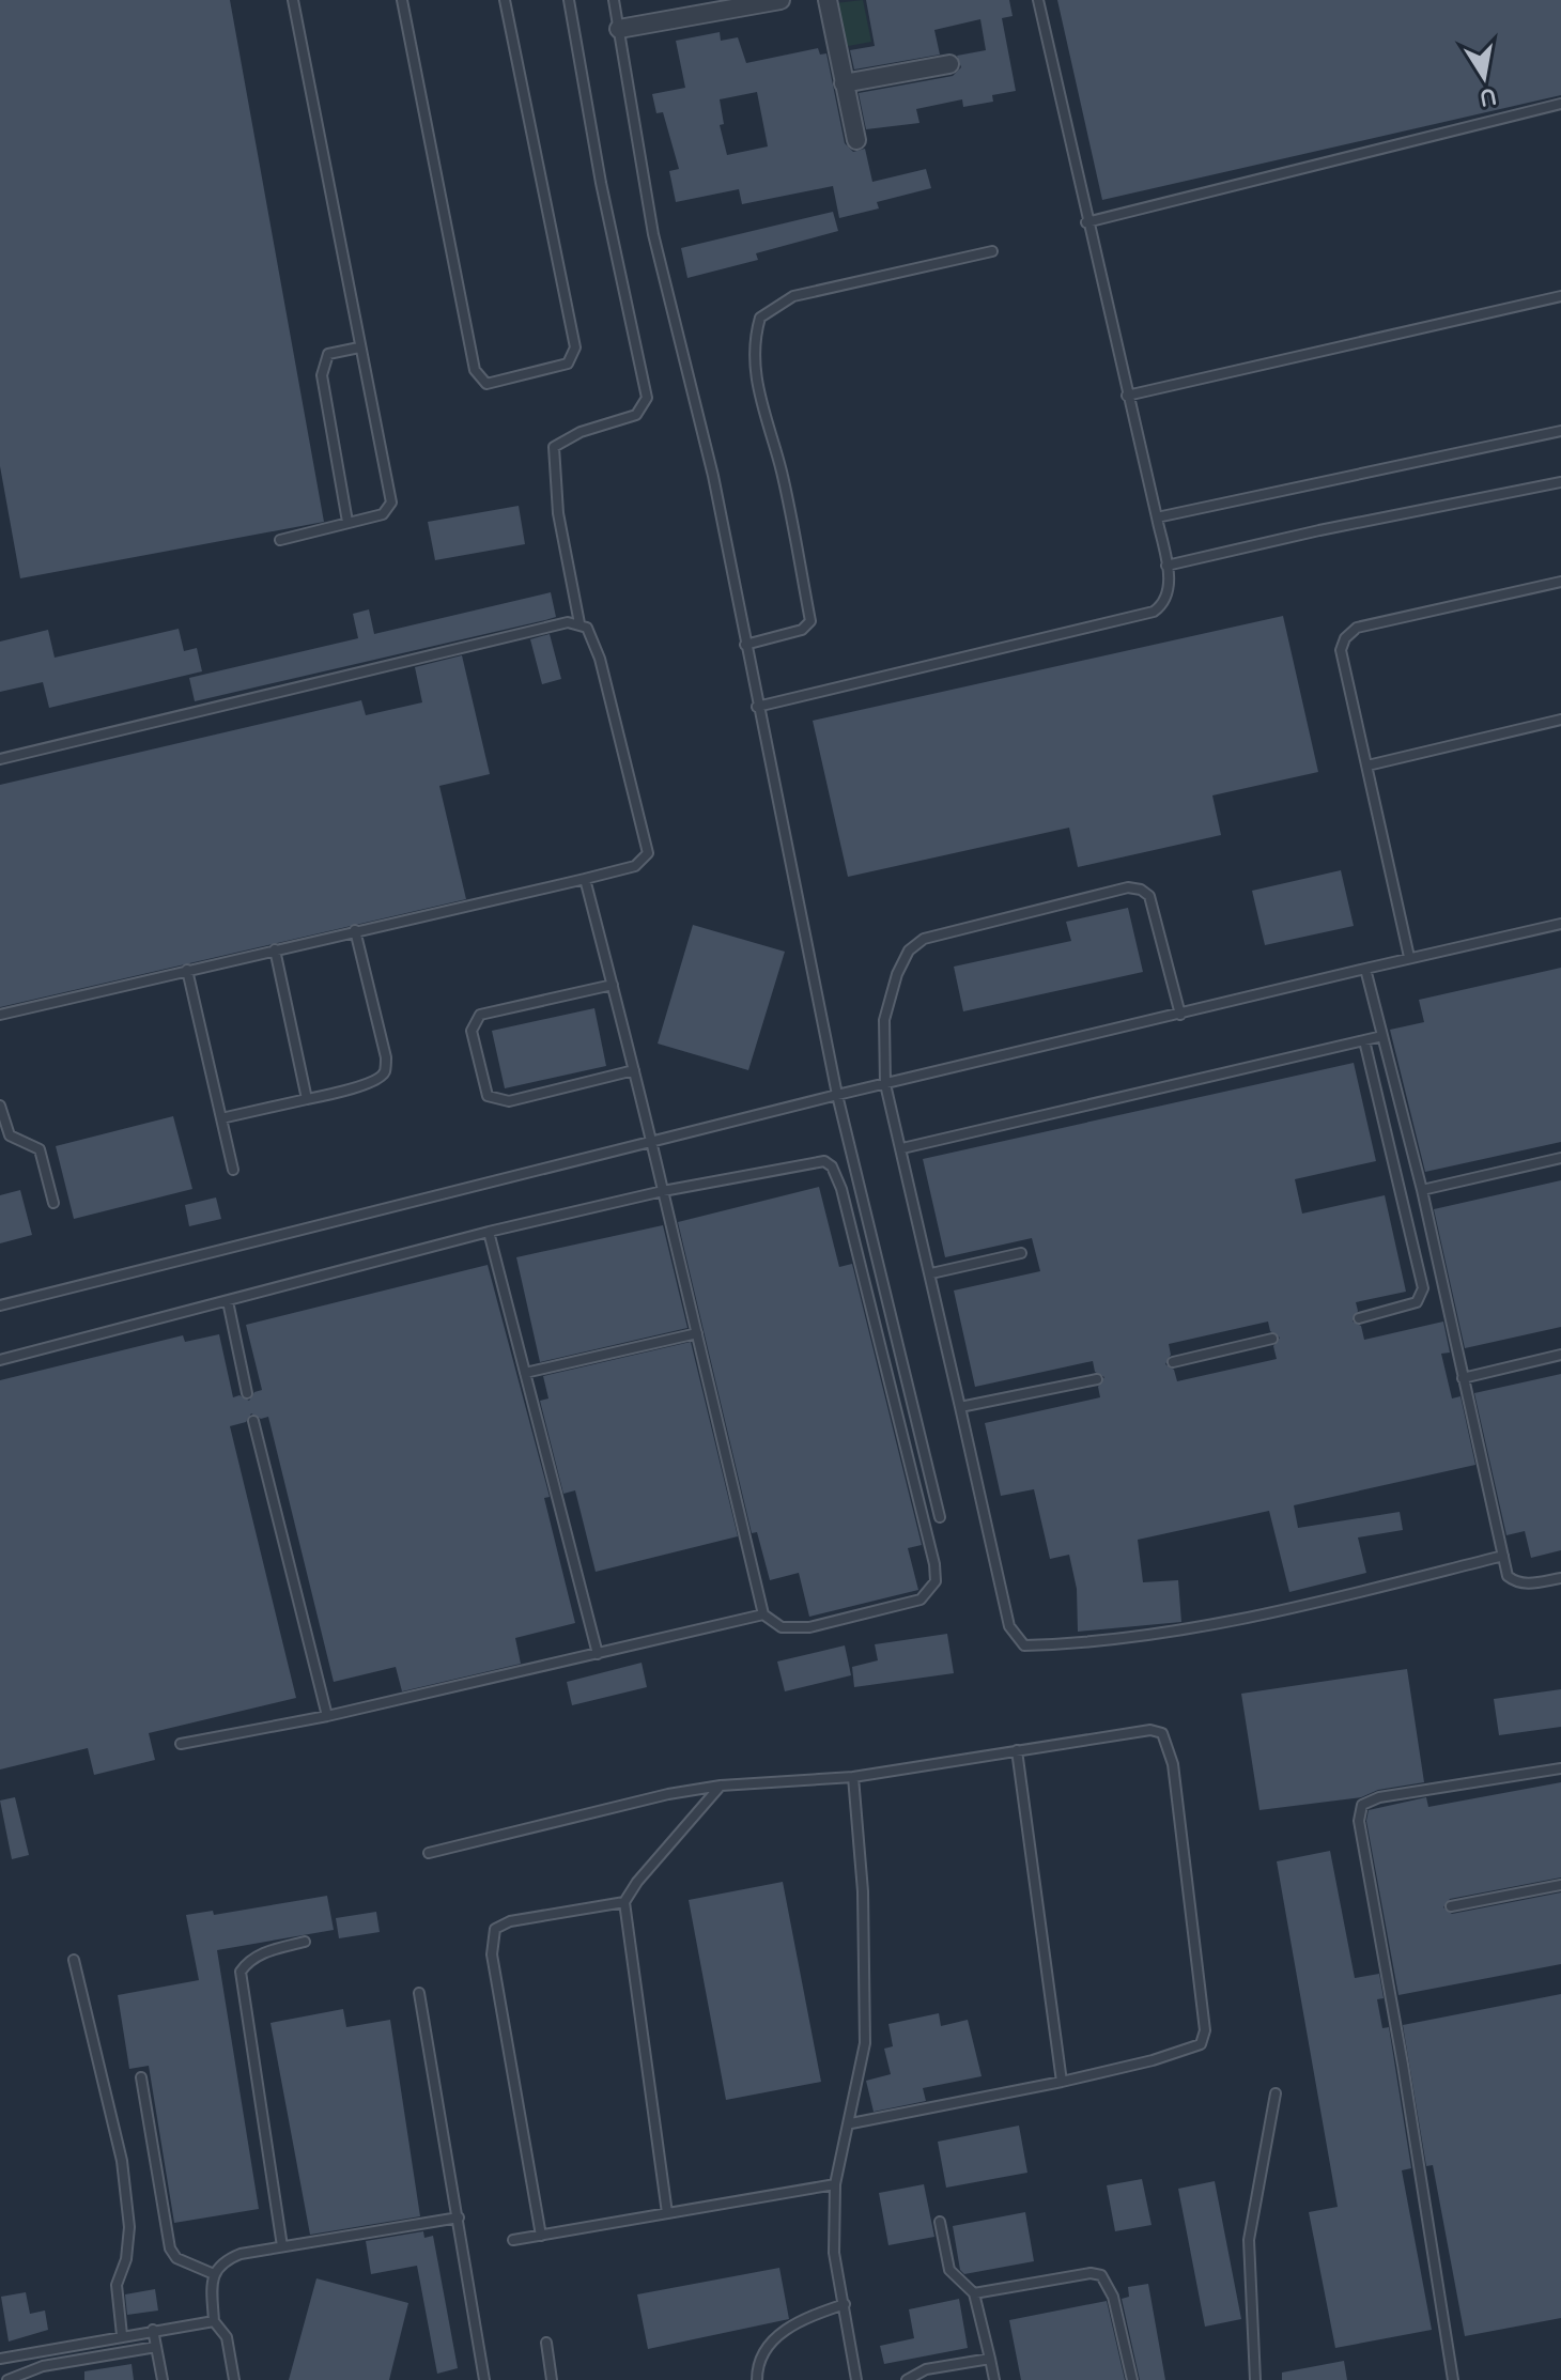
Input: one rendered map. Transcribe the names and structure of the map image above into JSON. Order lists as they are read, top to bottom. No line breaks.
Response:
{"north":"bottom"}
